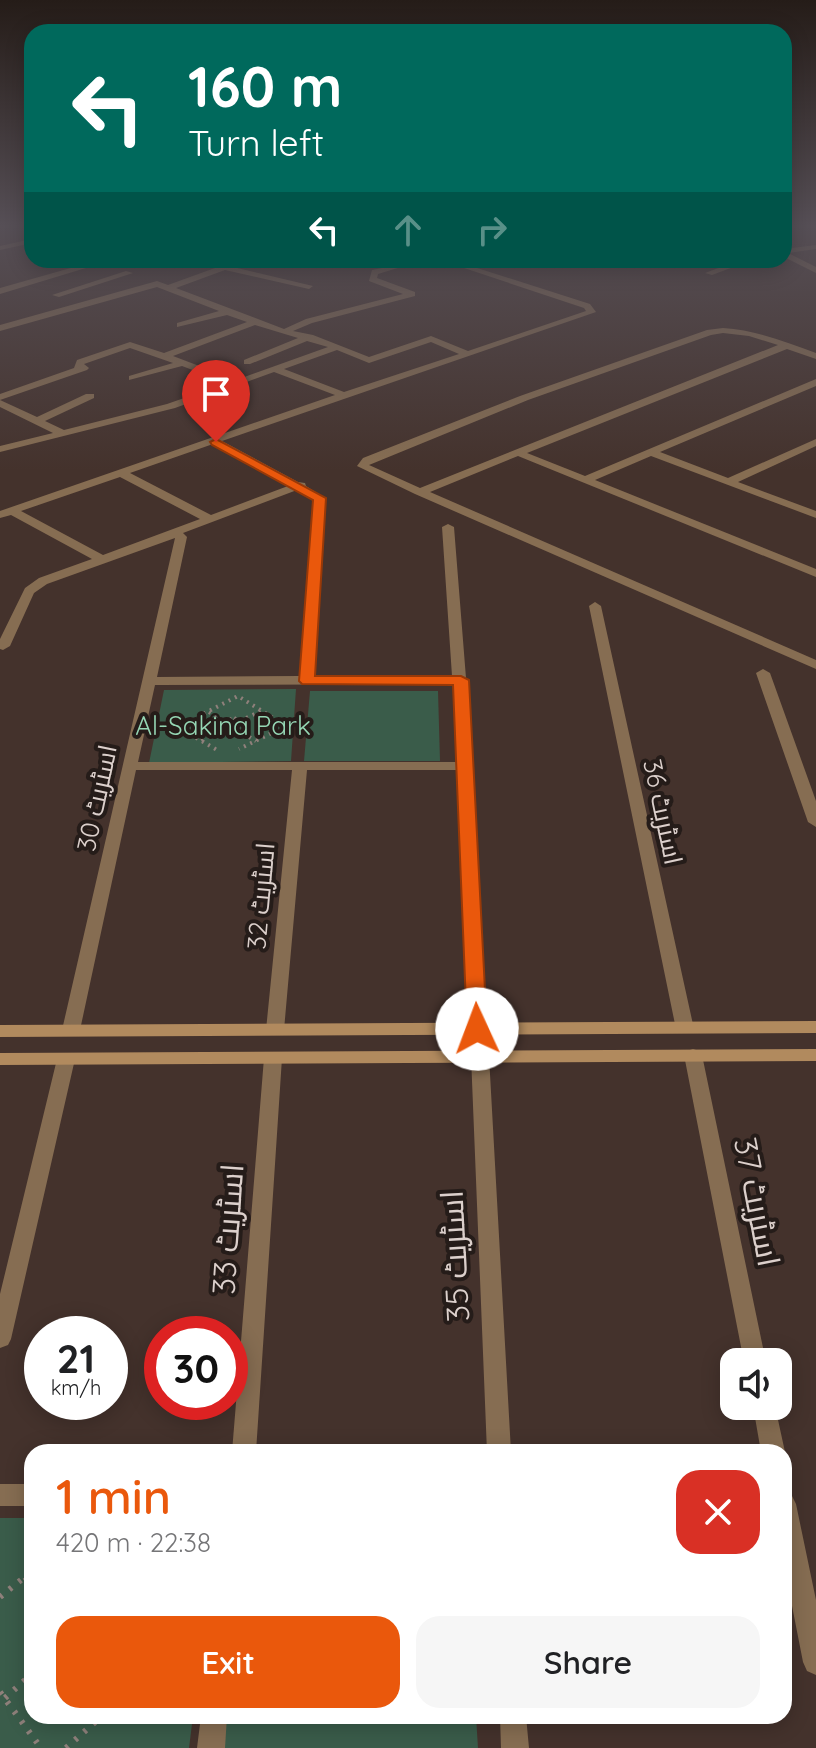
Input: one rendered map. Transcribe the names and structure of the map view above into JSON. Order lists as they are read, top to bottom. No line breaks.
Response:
{"streets":{"street":["اسٹریٹ 30","اسٹریٹ 36","اسٹریٹ 32","اسٹریٹ 37","اسٹریٹ 33","اسٹریٹ 35"]},"parks":["Al-Sakina Park"],"page":{"turn":["160 m","Turn left"],"speed":"21 km/h","limit":"30","heading":["1 min","420 m · 22:38"],"buttons":["Exit","Share"]}}
